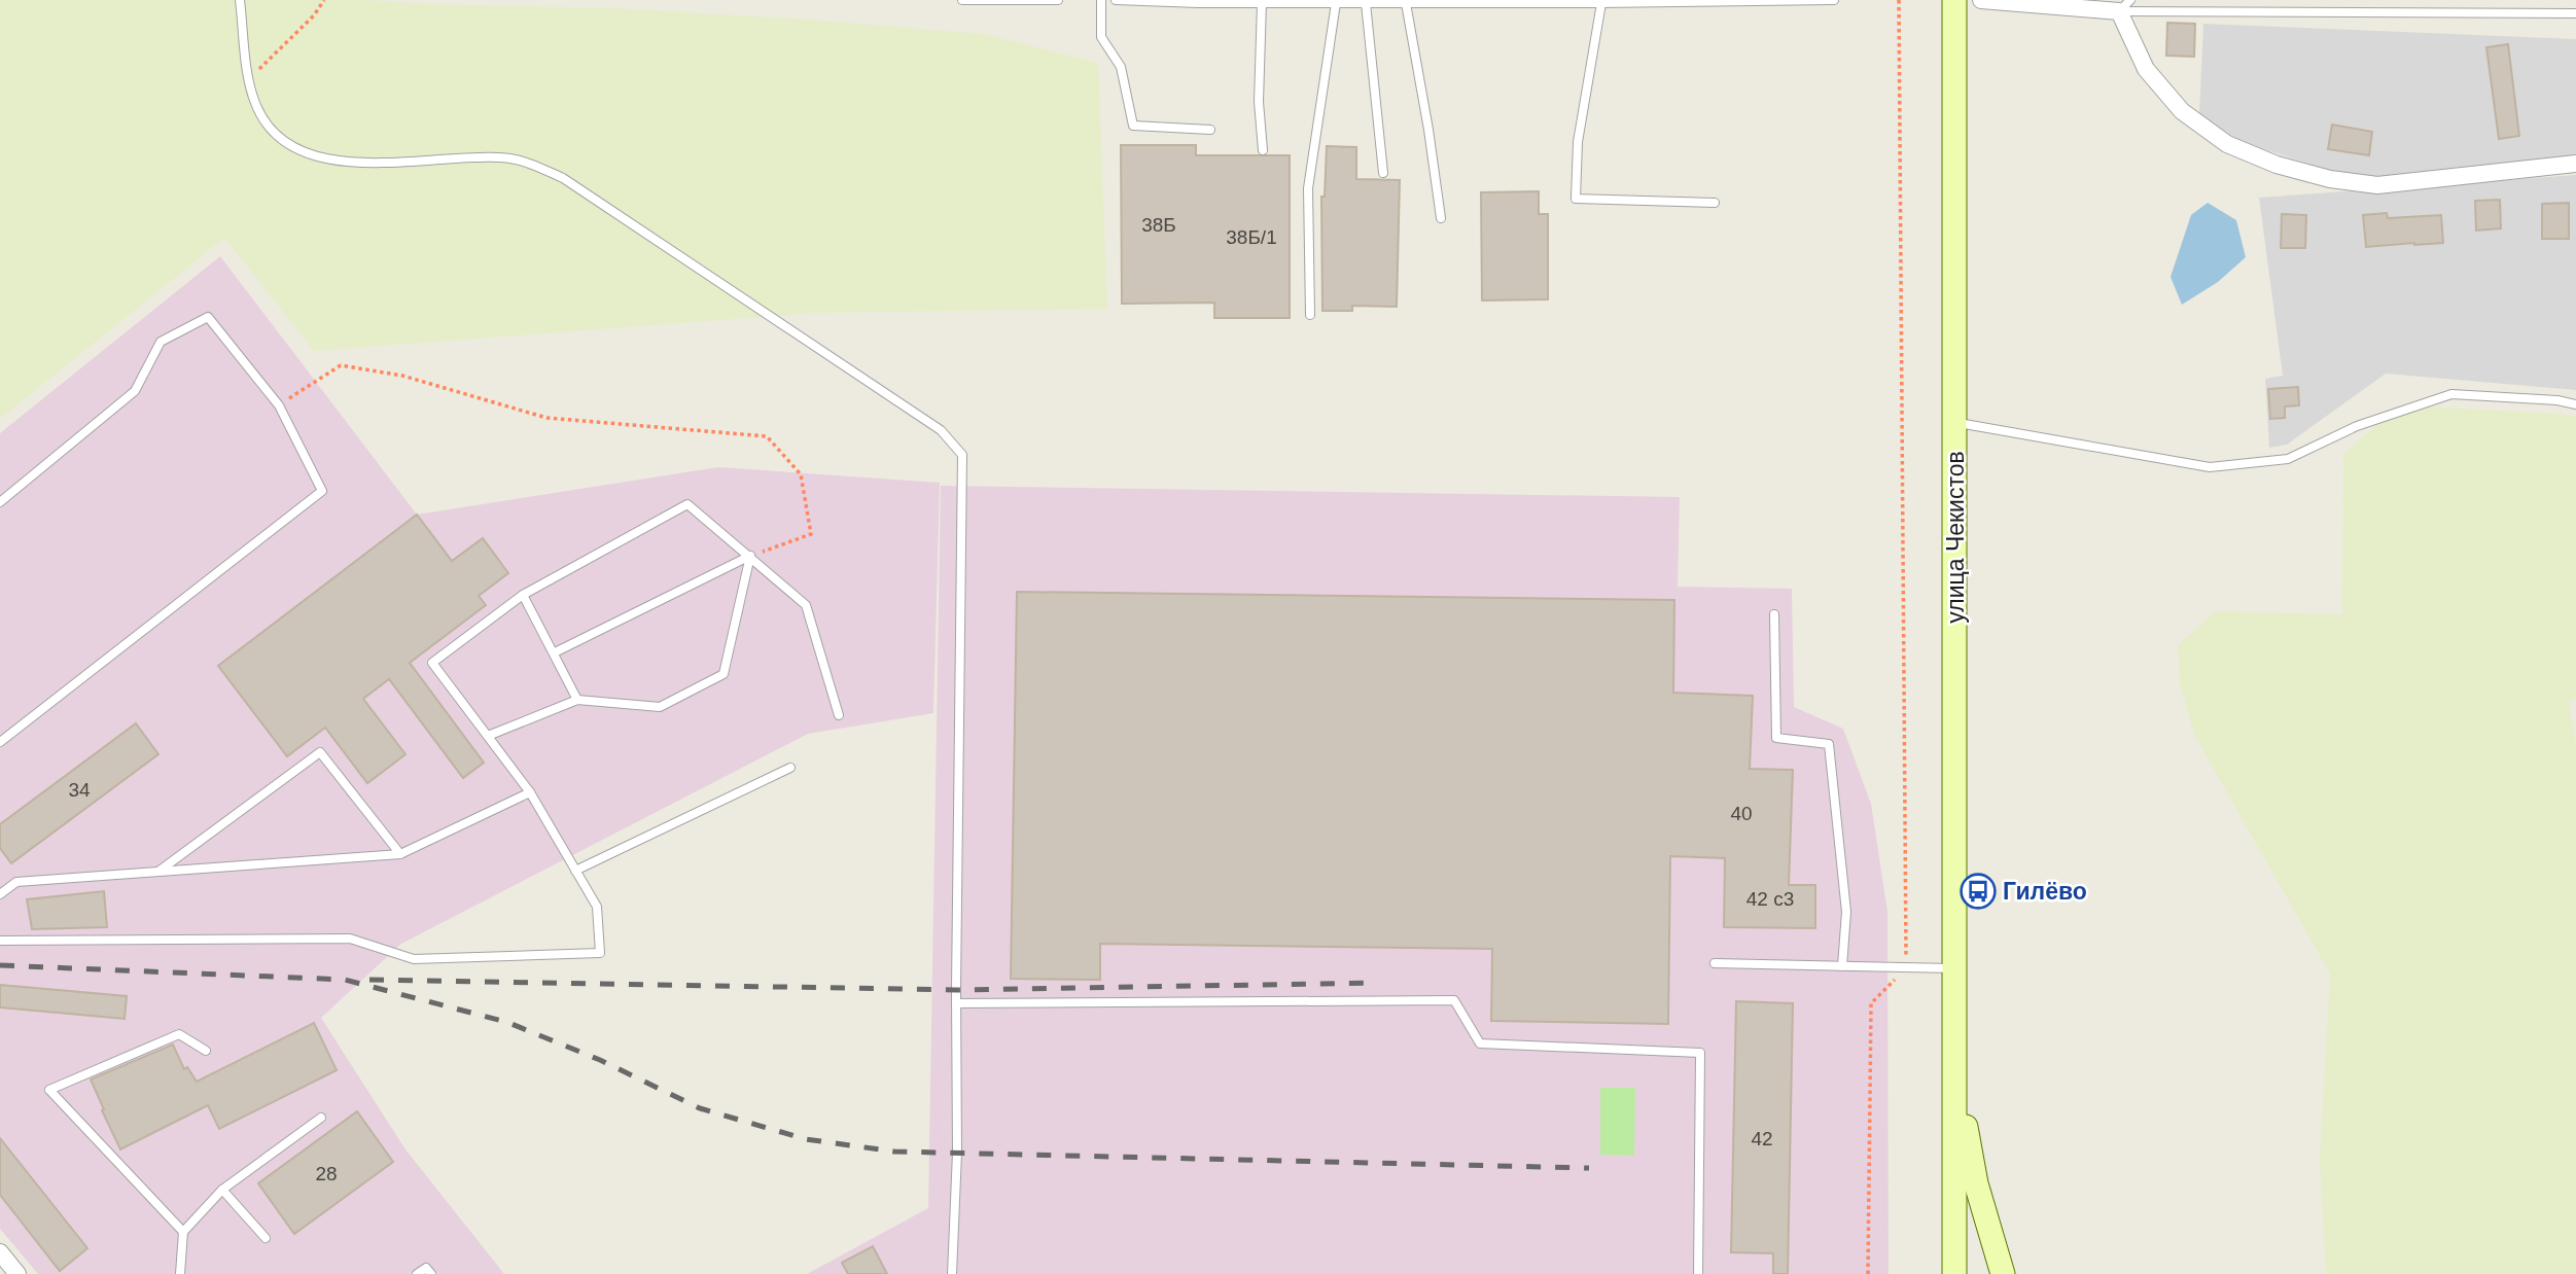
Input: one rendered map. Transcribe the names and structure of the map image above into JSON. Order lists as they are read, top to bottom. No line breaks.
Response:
{"streets":{"main road":["улица Чекистов"]},"places":{"bus stop":["Гилёво"]},"house_numbers":["38Б","38Б/1","34","40","42 с3","42","28"]}
